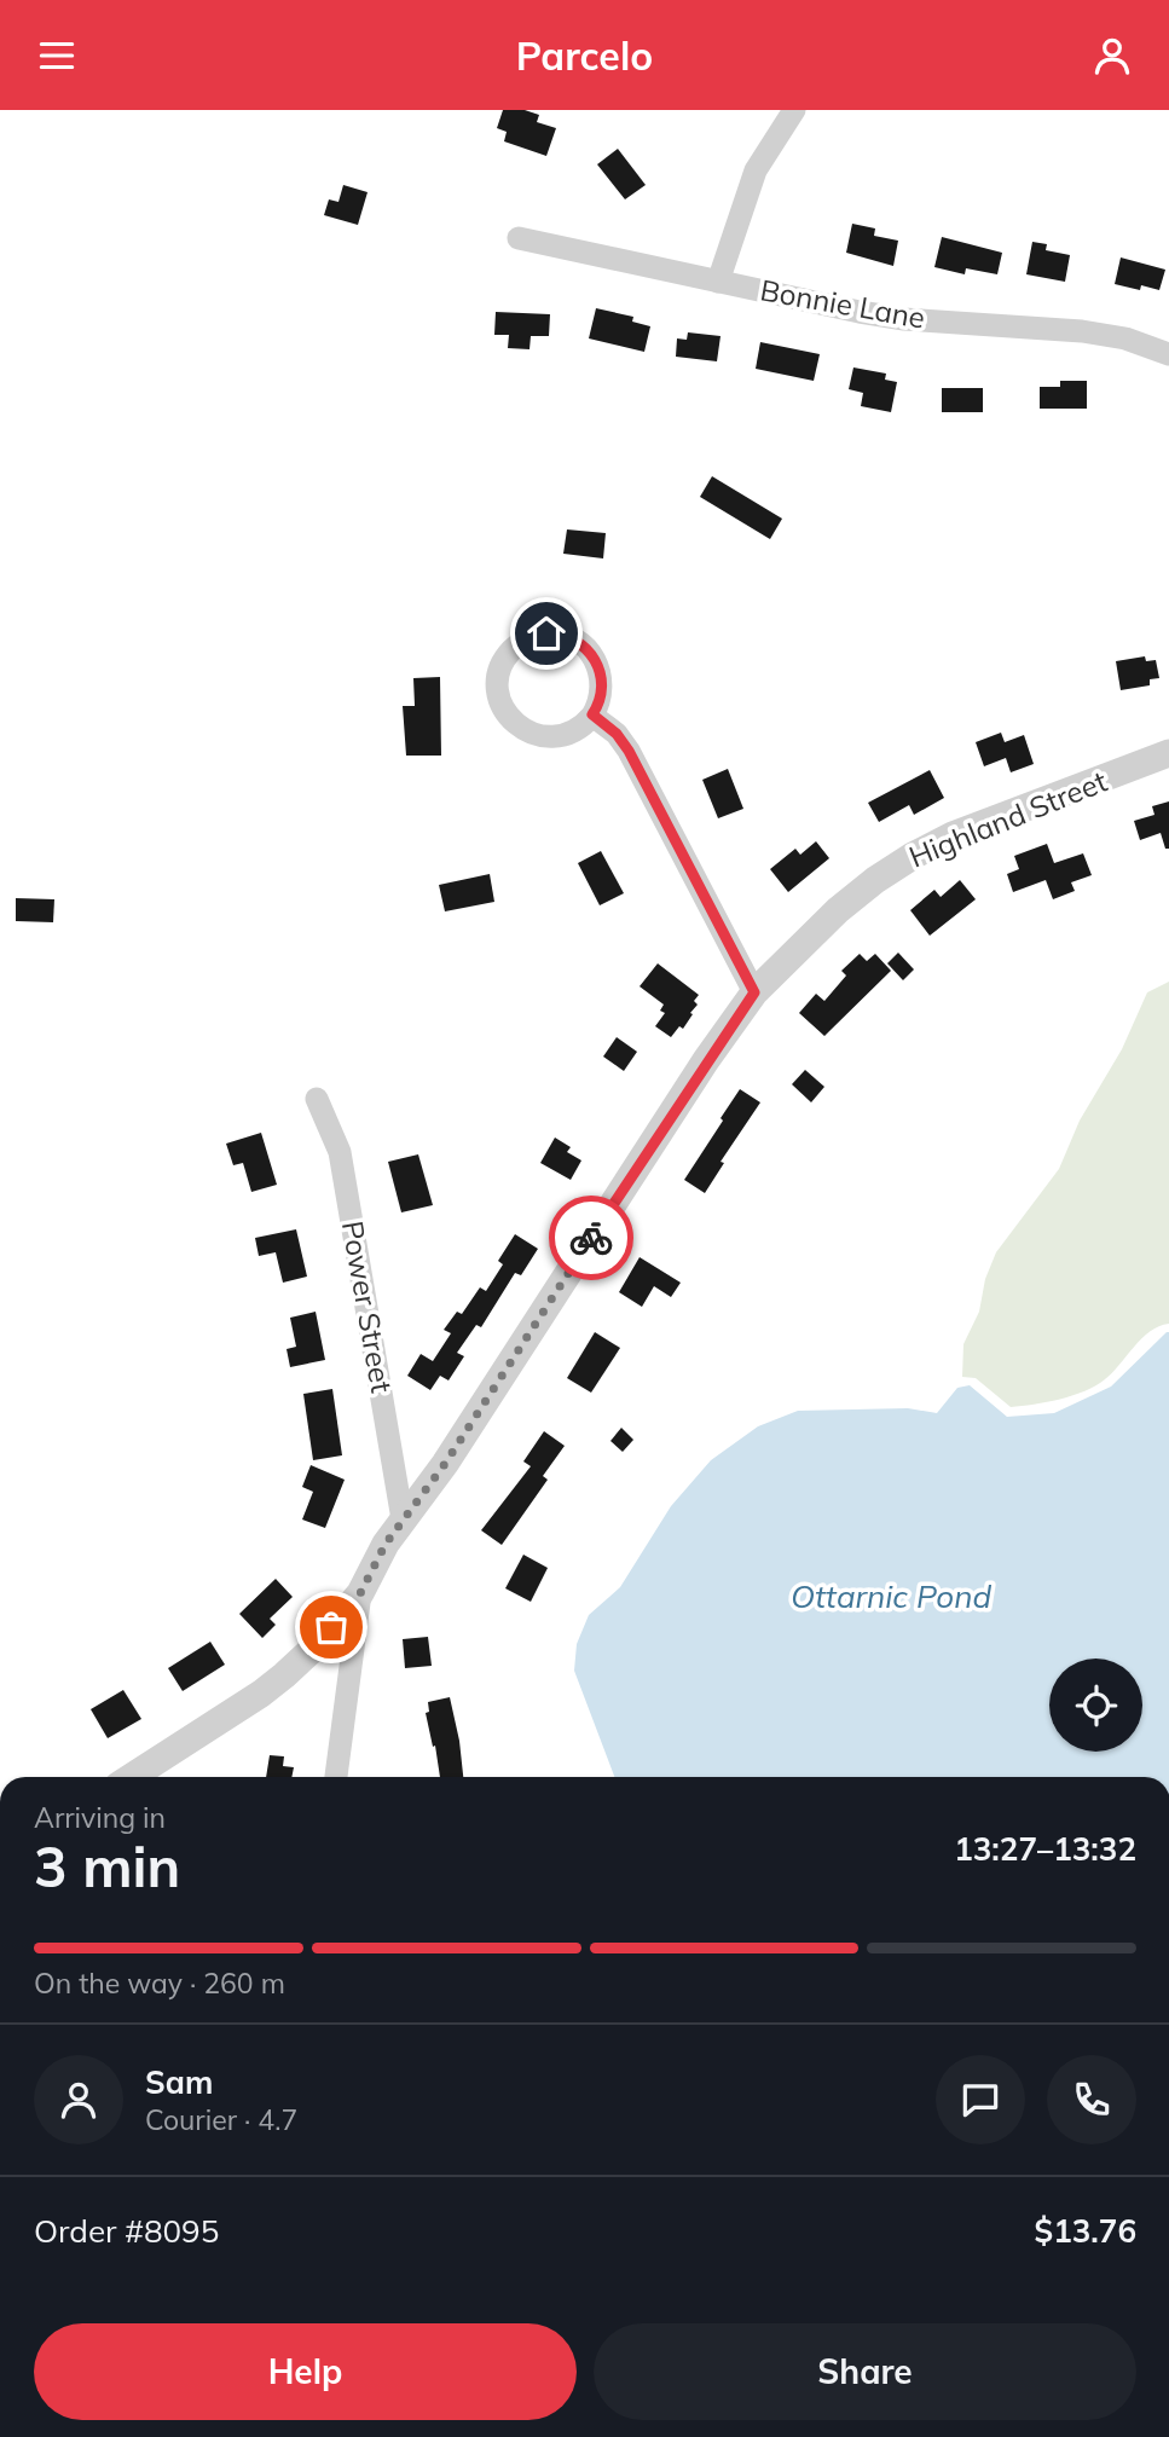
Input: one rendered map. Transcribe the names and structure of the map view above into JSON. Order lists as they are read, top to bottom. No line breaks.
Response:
{"streets":{"street":["Bonnie Lane","Highland Street","Power Street"]},"crossings":[["Highland Street","Power Street"]],"water":["Ottarnic Pond"],"page":{"header":"Parcelo","heading":["3 min","Arriving in","13:27–13:32"],"panel":["Sam","Courier · 4.7","Order #8095","$13.76"],"bar":"On the way · 260 m","buttons":["Help","Share"]}}
